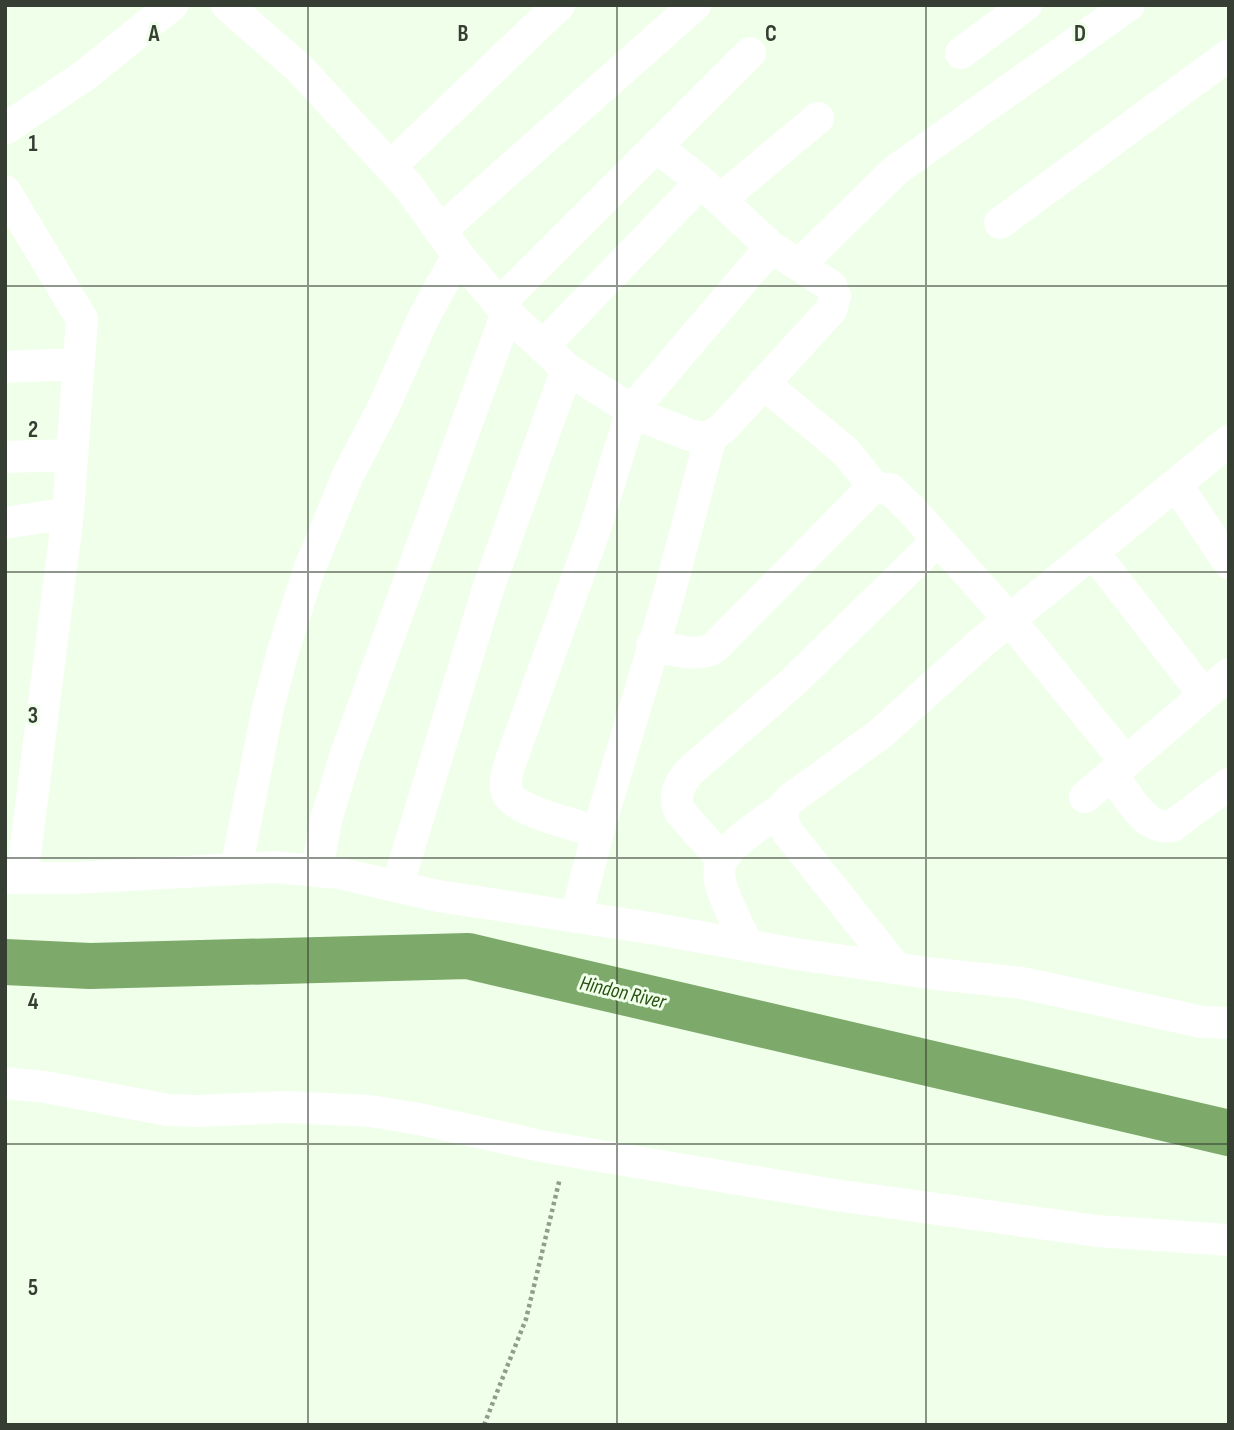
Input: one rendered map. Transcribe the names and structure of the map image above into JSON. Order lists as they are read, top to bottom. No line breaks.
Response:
{"water":["Hindon River"],"grid":{"columns":["A","B","C","D"],"rows":["1","2","3","4","5"]}}
